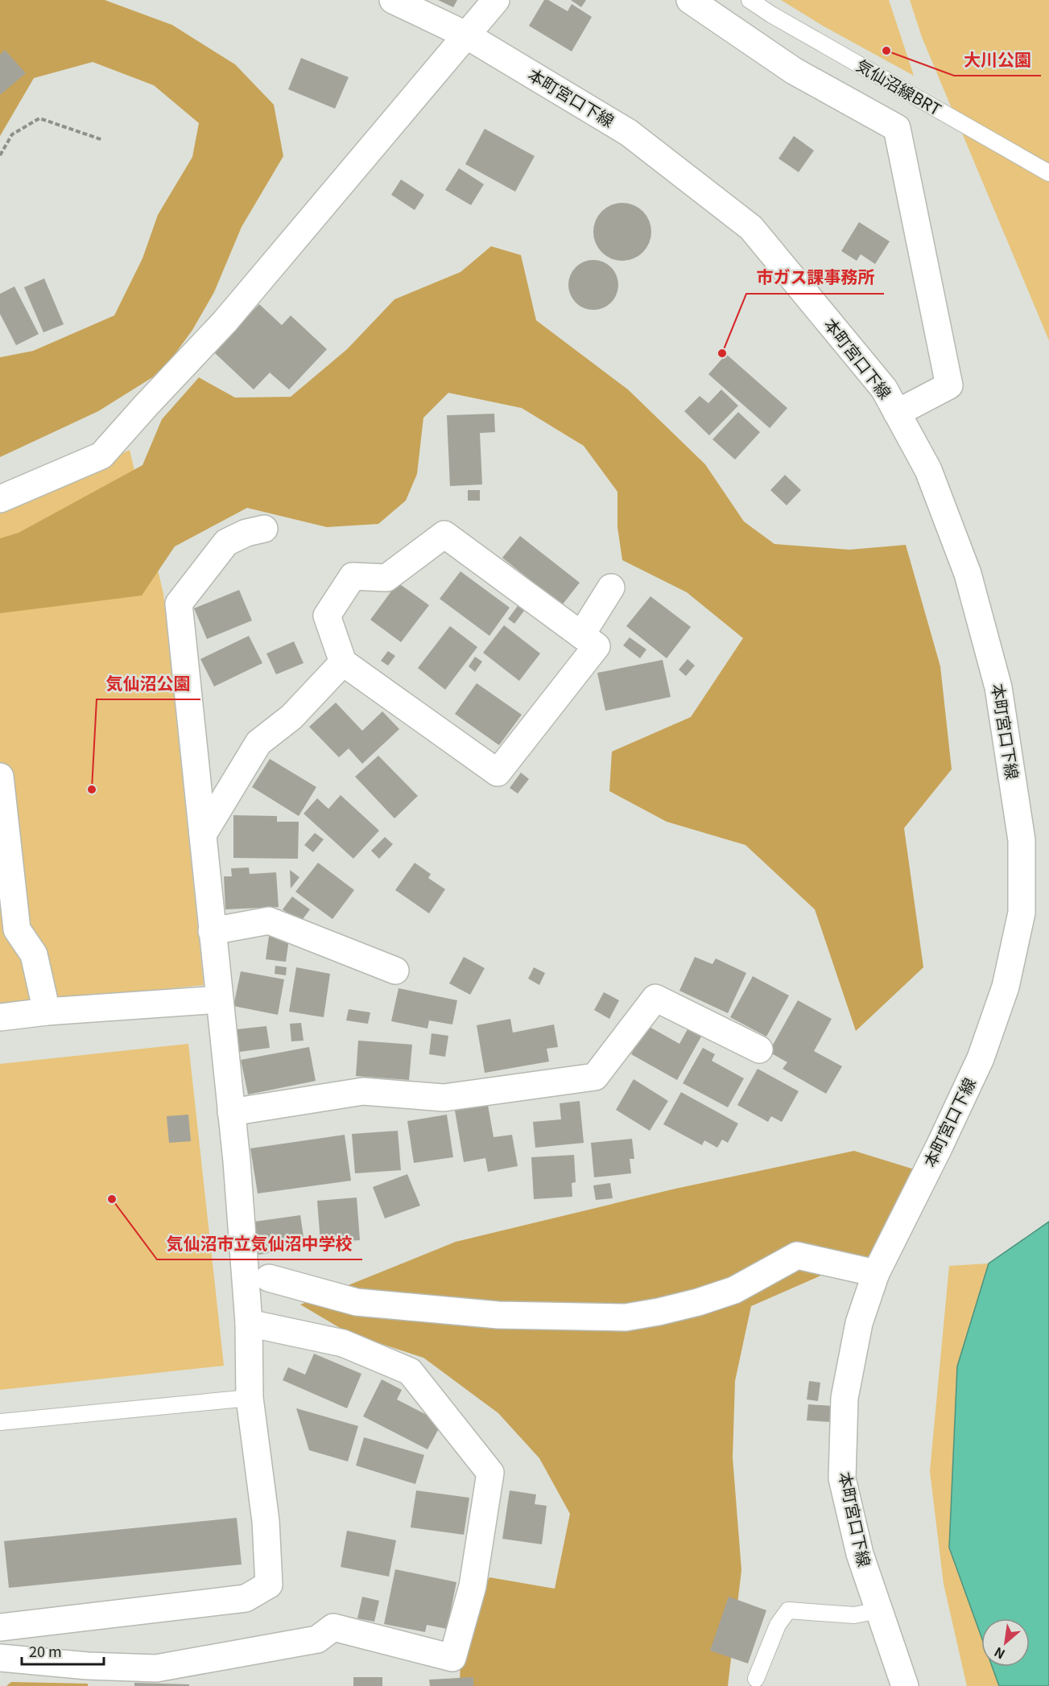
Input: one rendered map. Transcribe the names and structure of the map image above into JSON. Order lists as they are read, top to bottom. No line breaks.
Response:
{"streets":{"street":["本町宮口下線"],"lane":["気仙沼線BRT"]},"places":["大川公園","市ガス課事務所","気仙沼公園","気仙沼市立気仙沼中学校"],"scale_bar":"20 m","north":"bottom left"}
